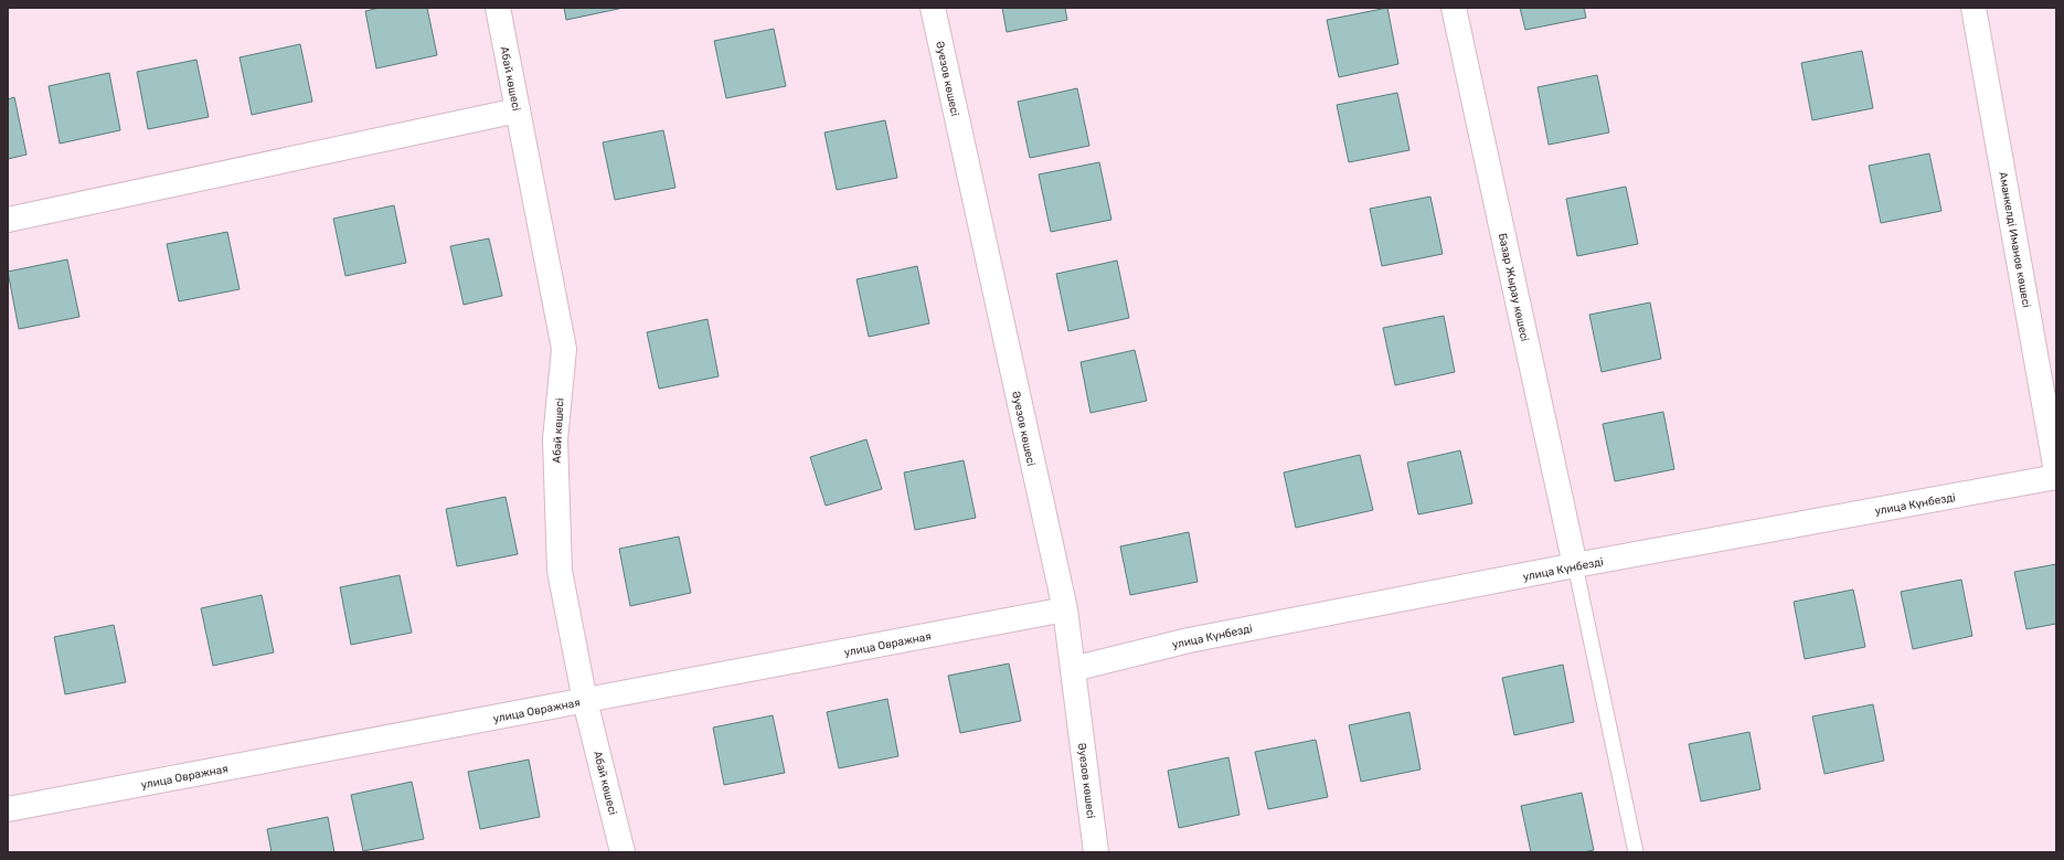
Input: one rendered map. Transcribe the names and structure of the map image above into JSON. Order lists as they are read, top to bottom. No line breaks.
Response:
{"streets":{"street":["Абай көшесі","Әуезов көшесі","Аманкелді Иманов көшесі","Базар Жырау көшесі","улица Күнбезді","улица Овражная"]},"crossings":[["Абай көшесі","улица Овражная"],["Әуезов көшесі","улица Күнбезді"],["Әуезов көшесі","улица Овражная"],["Базар Жырау көшесі","улица Күнбезді"]]}
